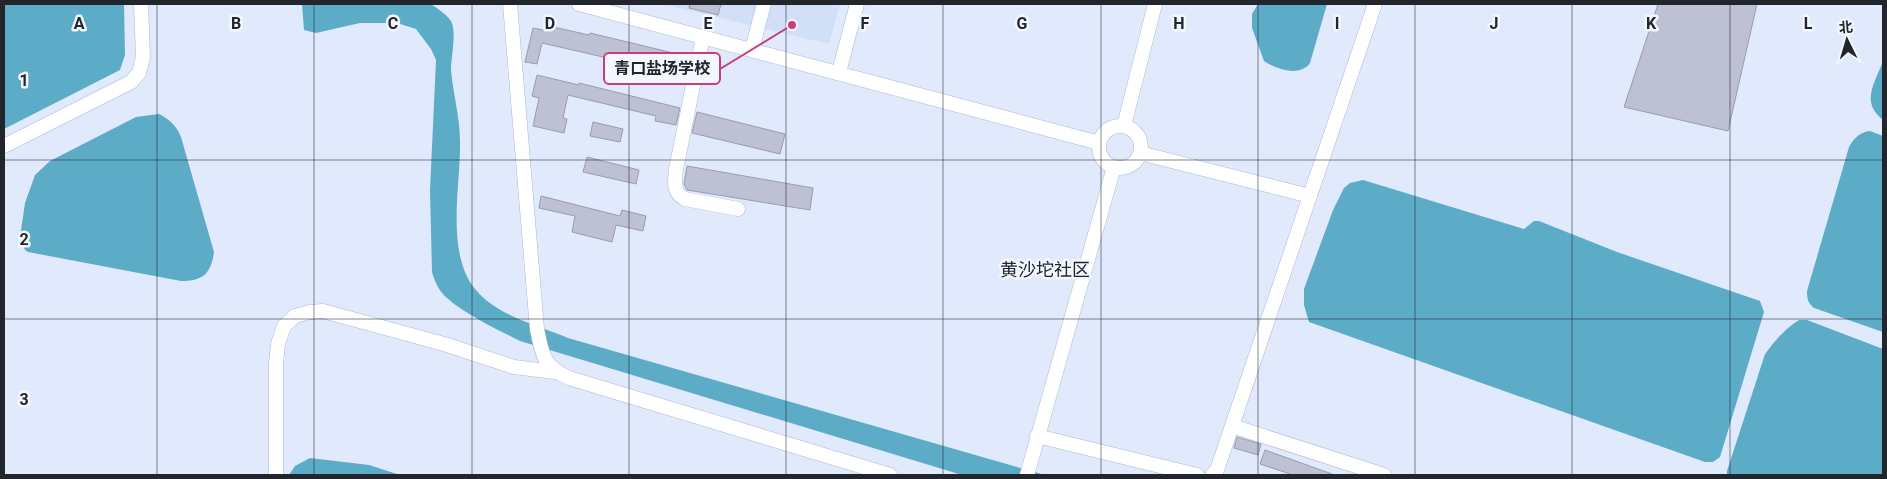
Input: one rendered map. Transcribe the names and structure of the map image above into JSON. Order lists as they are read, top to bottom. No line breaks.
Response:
{"districts":["黄沙坨社区"],"places":["青口盐场学校"],"north":"top","grid":{"columns":["A","B","C","D","E","F","G","H","I","J","K","L"],"rows":["1","2","3"]}}
